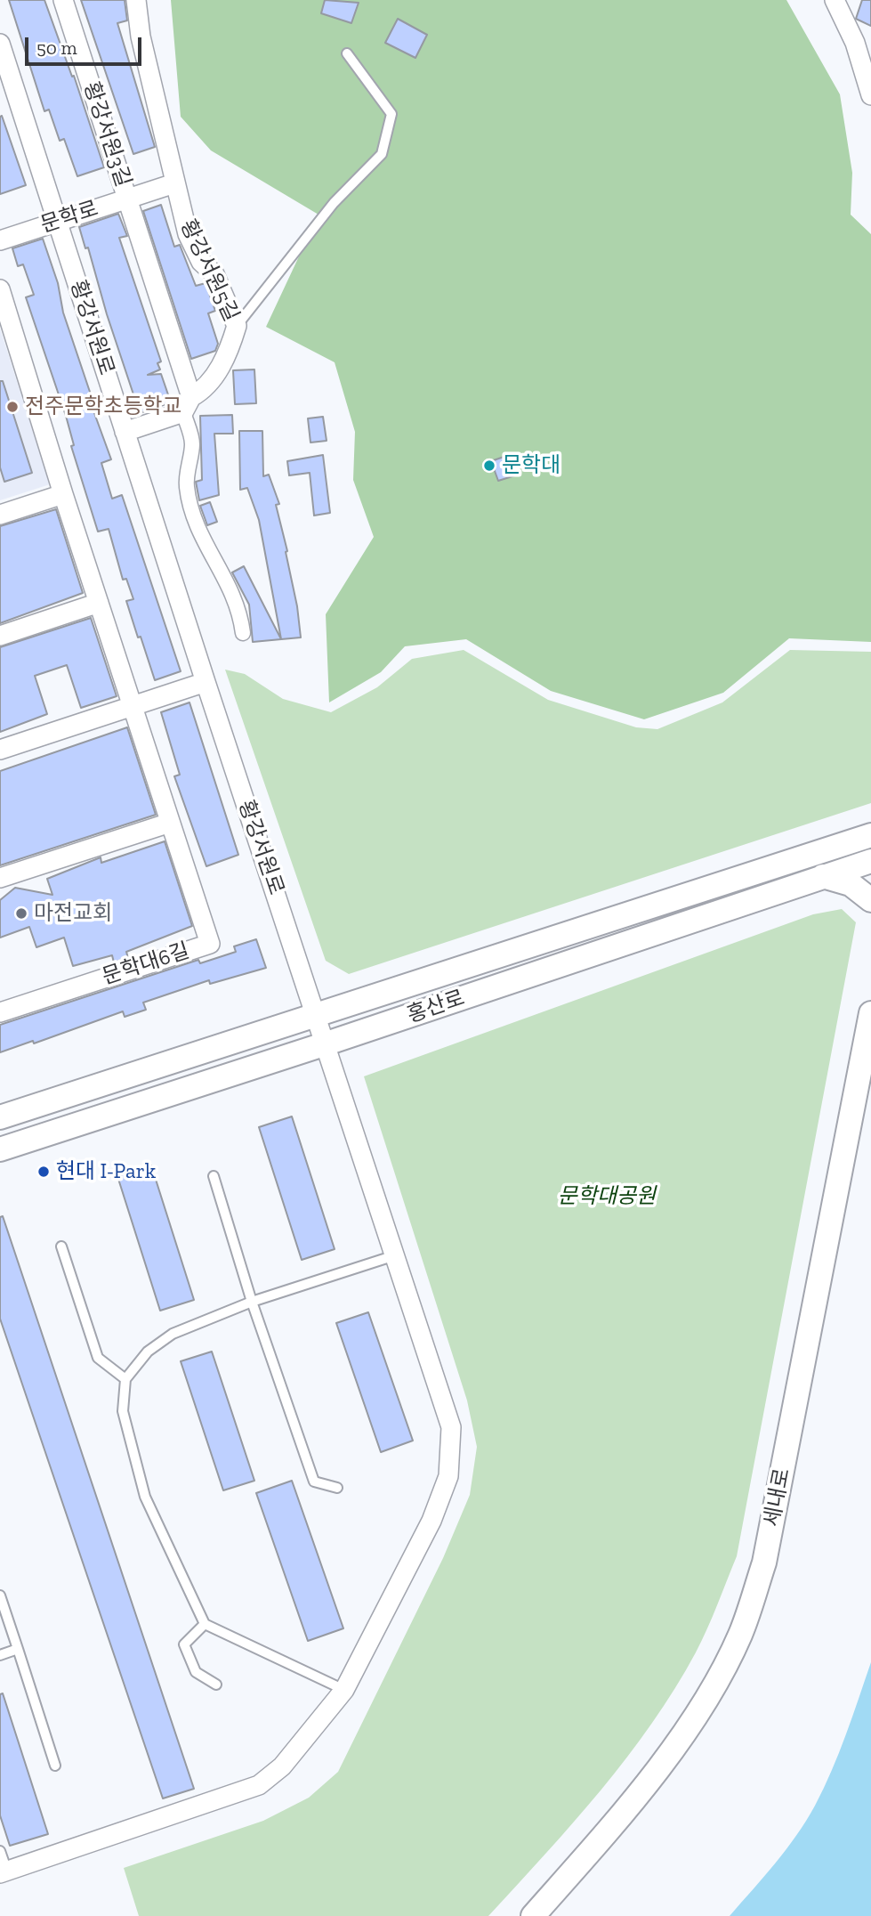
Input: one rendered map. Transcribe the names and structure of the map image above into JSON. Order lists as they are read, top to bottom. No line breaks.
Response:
{"streets":{"street":["황강서원3길","문학로","황강서원5길","황강서원로","문학대6길","홍산로","세내로"]},"crossings":[["황강서원3길","문학로"],["문학로","황강서원5길"],["문학로","황강서원로"],["황강서원로","홍산로"]],"parks":["문학대공원"],"places":["전주문학초등학교","문학대","마전교회","현대 I-Park"],"scale_bar":"50 m"}
